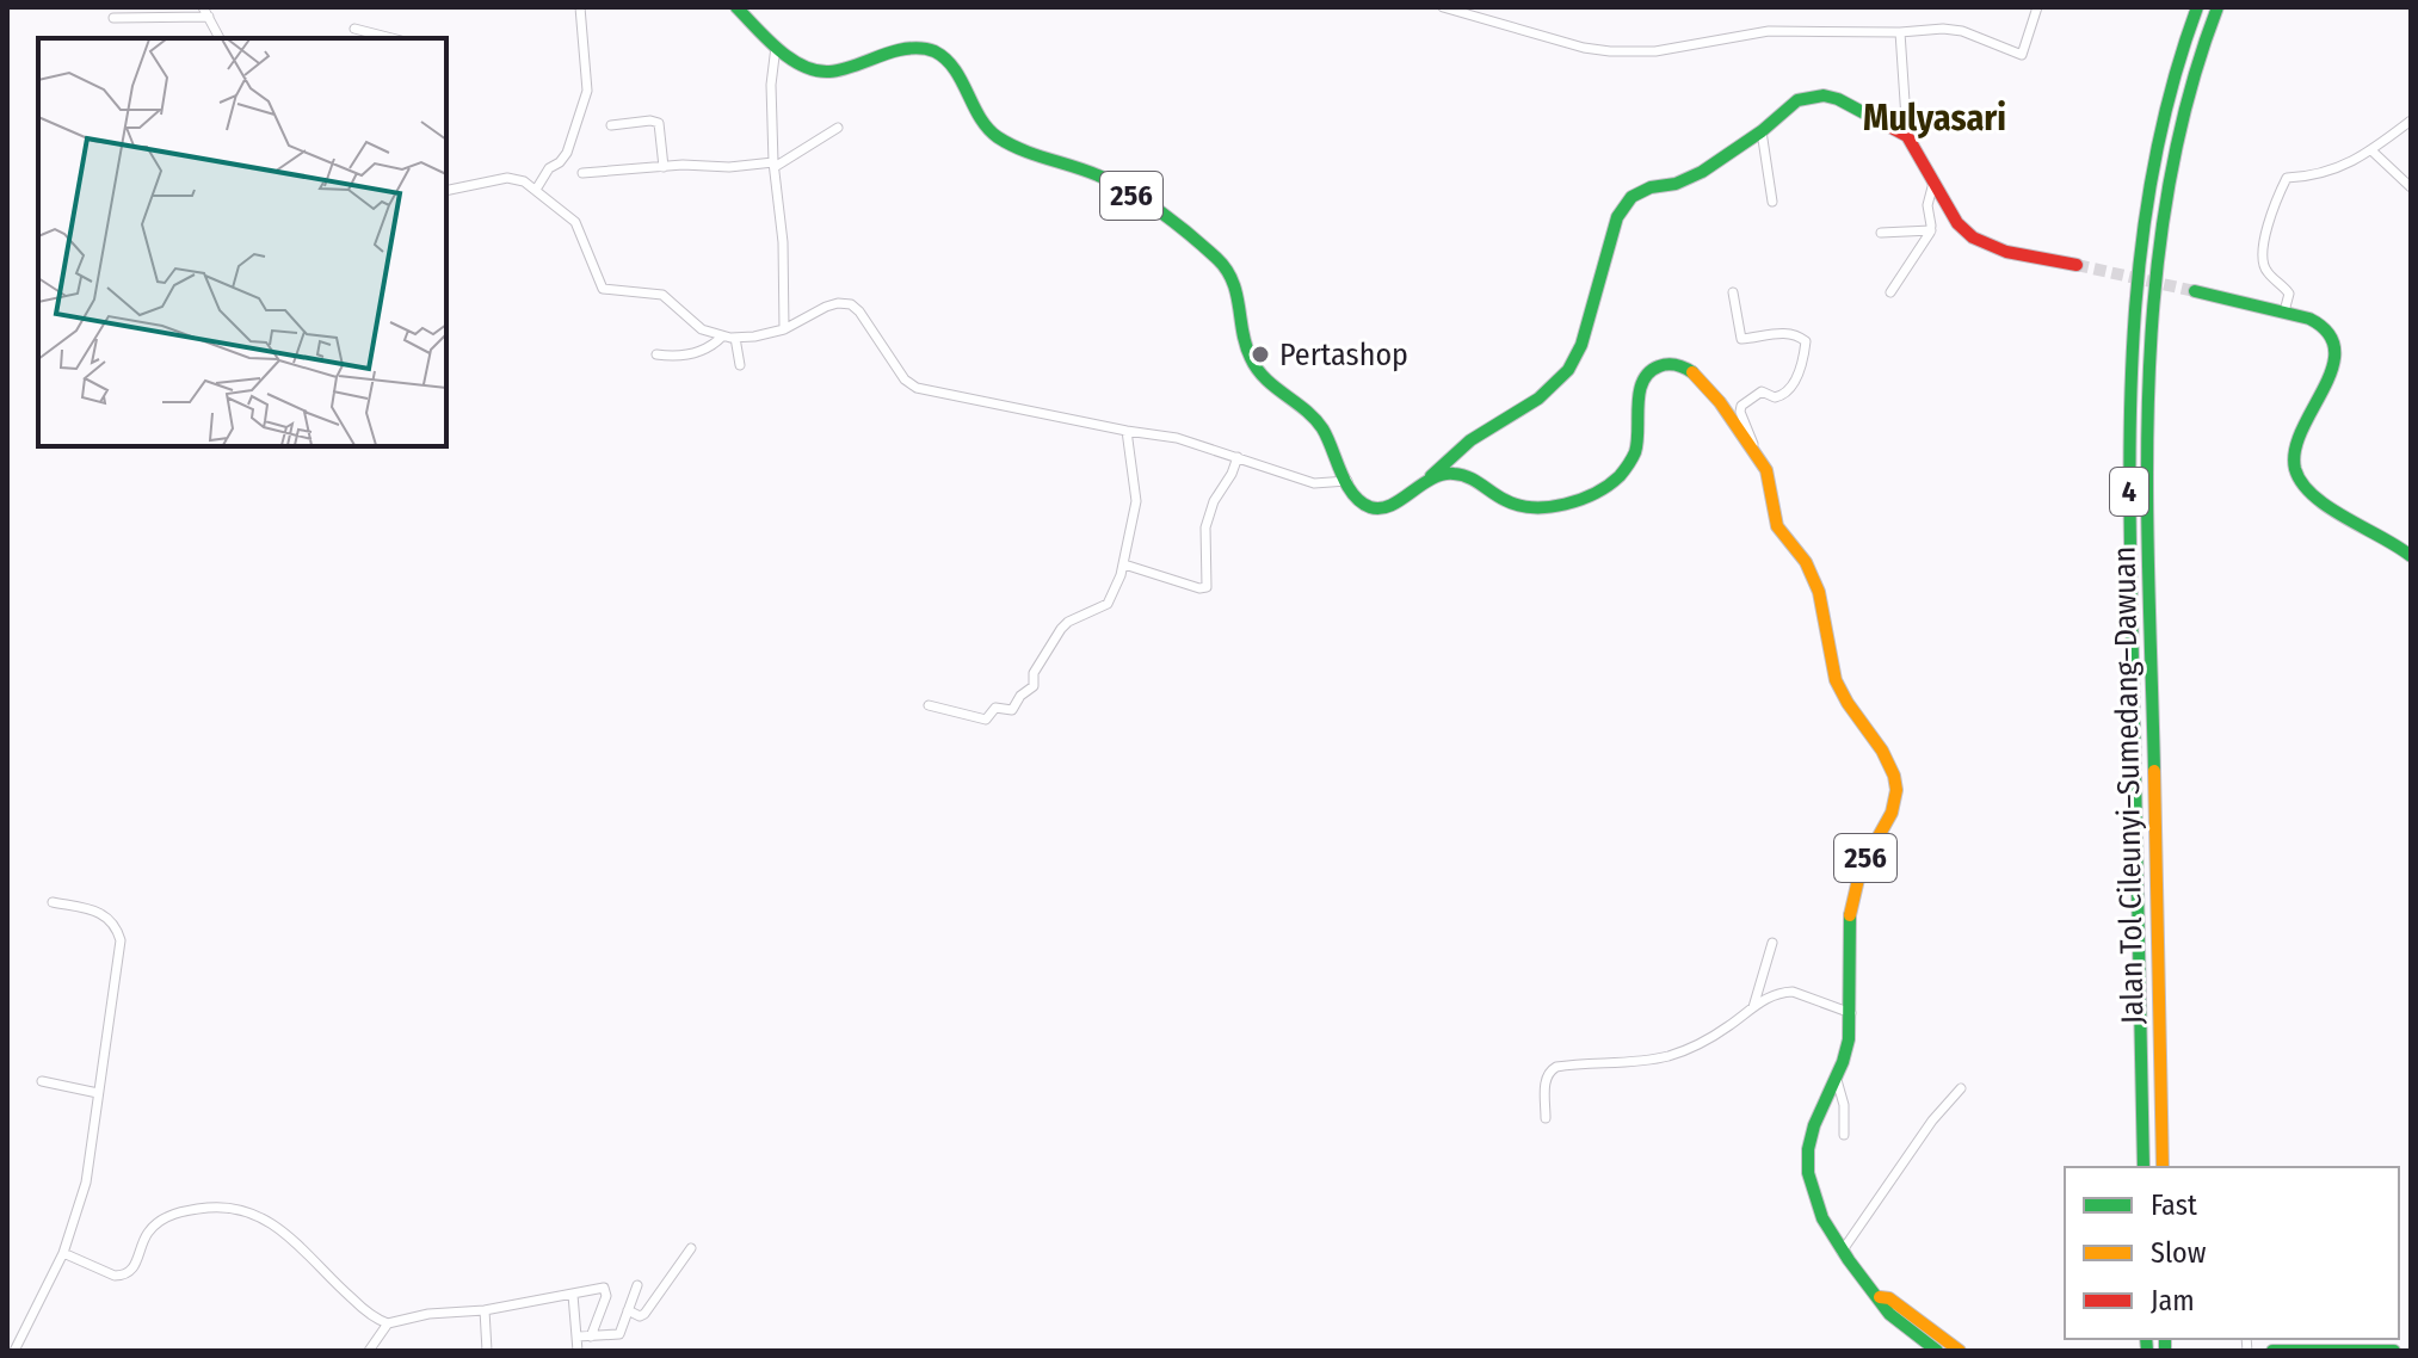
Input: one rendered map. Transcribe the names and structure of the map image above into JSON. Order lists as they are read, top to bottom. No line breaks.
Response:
{"streets":{"main road":["256","4","Jalan Tol Cileunyi–Sumedang–Dawuan"]},"districts":["Mulyasari"],"places":["Pertashop"],"legend":["Fast","Slow","Jam"]}
